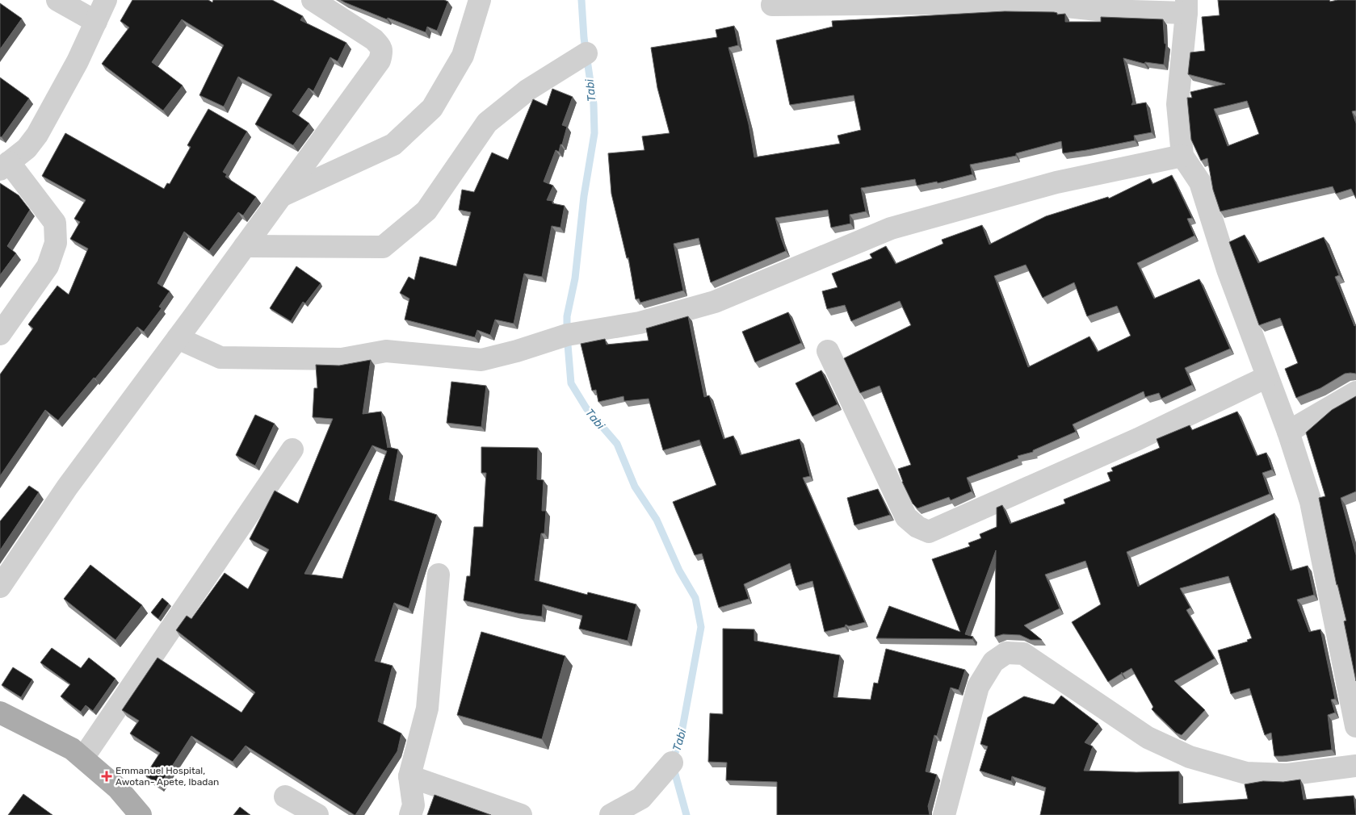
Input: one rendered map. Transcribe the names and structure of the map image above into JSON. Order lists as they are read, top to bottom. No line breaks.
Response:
{"water":["Tabi"],"places":{"health":["Emmanuel Hospital, Awotan- Apete, Ibadan"]}}
